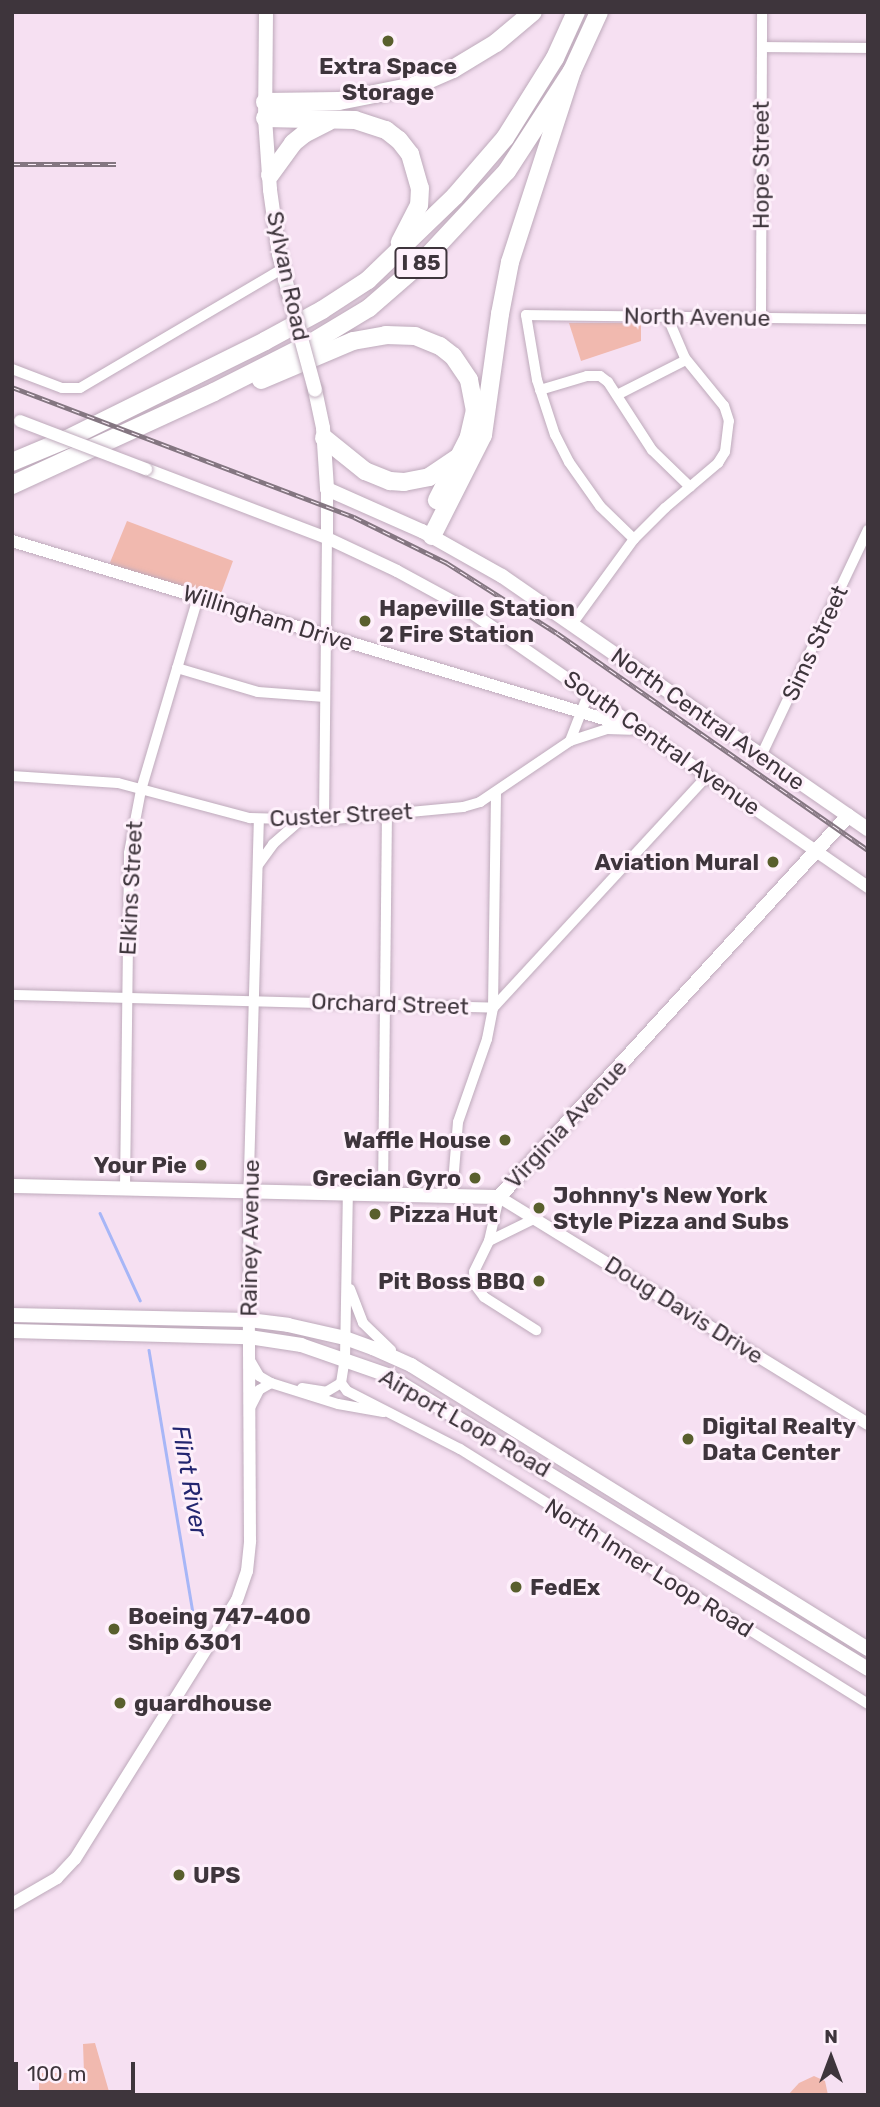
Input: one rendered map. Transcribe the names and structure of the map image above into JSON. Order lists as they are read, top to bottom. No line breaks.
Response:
{"streets":{"highway":["I 85"],"main road":["Sylvan Road","North Central Avenue","Virginia Avenue","Airport Loop Road"],"street":["Hope Street","North Avenue","Willingham Drive","Sims Street","South Central Avenue","Custer Street","Elkins Street","Orchard Street","Rainey Avenue","Doug Davis Drive","North Inner Loop Road"]},"crossings":[["Hope Street","North Avenue"],["Sylvan Road","North Central Avenue"],["Sylvan Road","South Central Avenue"],["Willingham Drive","South Central Avenue"],["Willingham Drive","Custer Street"],["Willingham Drive","Elkins Street"],["Sims Street","North Central Avenue"],["North Central Avenue","Virginia Avenue"],["South Central Avenue","Custer Street"],["South Central Avenue","Orchard Street"],["South Central Avenue","Virginia Avenue"],["Custer Street","Elkins Street"],["Custer Street","Rainey Avenue"],["Elkins Street","Orchard Street"],["Elkins Street","Virginia Avenue"],["Orchard Street","Rainey Avenue"],["Virginia Avenue","Rainey Avenue"],["Virginia Avenue","Doug Davis Drive"],["Rainey Avenue","Airport Loop Road"]],"water":["Flint River"],"places":["Extra Space Storage","Hapeville Station 2 Fire Station","Aviation Mural","Waffle House","Your Pie","Grecian Gyro","Johnny's New York Style Pizza and Subs","Pizza Hut","Pit Boss BBQ","Digital Realty Data Center","FedEx","Boeing 747-400 Ship 6301","guardhouse","UPS"],"scale_bar":"100 m","north":"top"}
